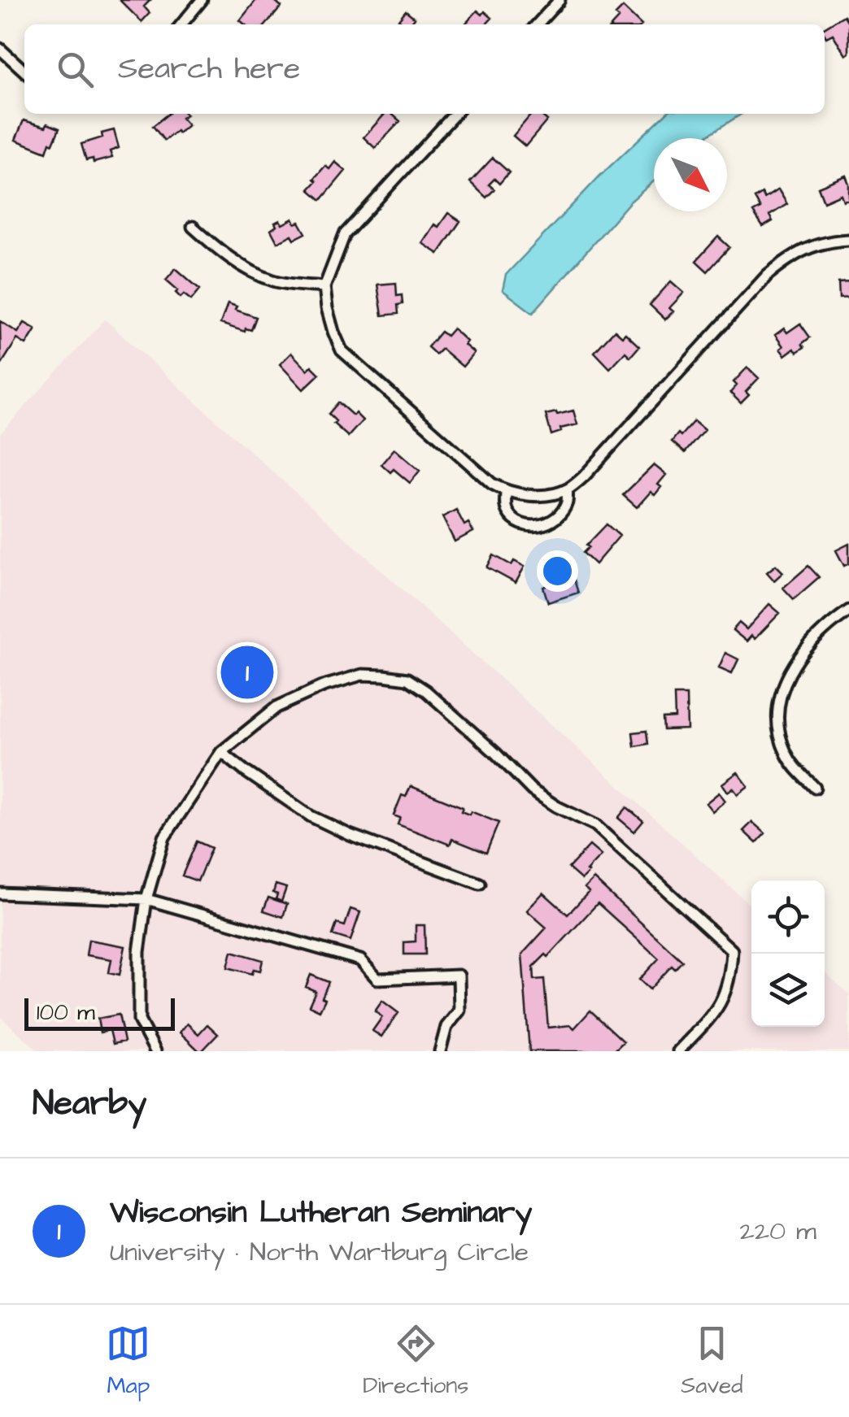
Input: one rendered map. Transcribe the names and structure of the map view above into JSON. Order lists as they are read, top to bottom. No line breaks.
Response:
{"scale_bar":"100 m","north":"bottom right","page":{"search":"Search here","pins":"1","scale":"100 m","heading":"Nearby","list":[{"mark":"1","name":"Wisconsin Lutheran Seminary","note":"University · North Wartburg Circle","value":"220 m"}],"nav":["Map","Directions","Saved"]}}
